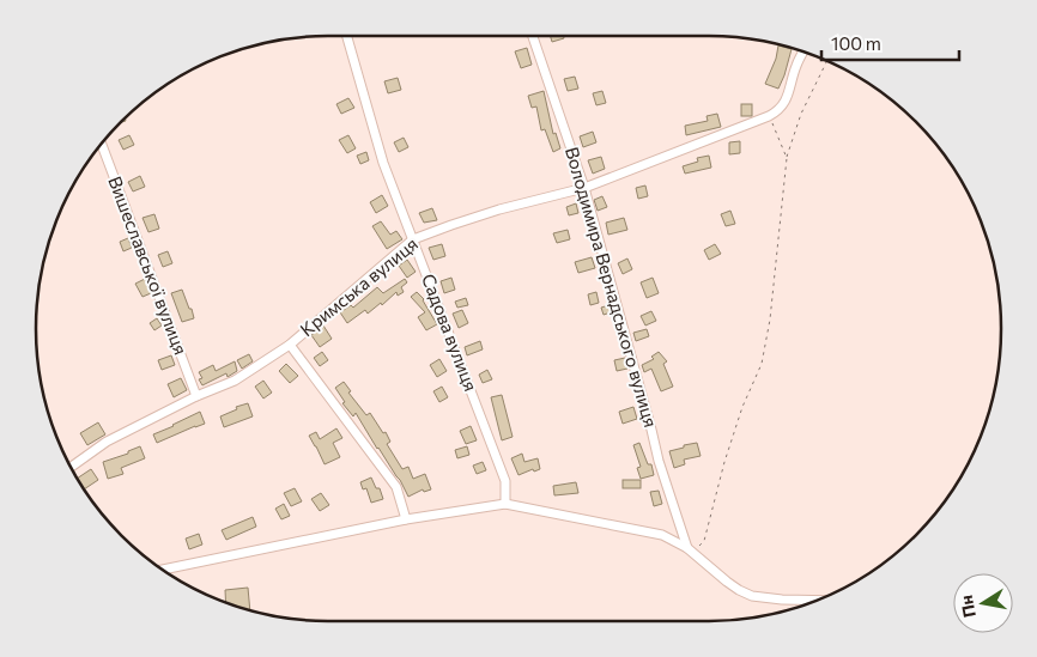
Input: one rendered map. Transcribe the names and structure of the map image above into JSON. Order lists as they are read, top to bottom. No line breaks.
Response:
{"streets":{"street":["Вишеславської вулиця","Кримська вулиця","Володимира Вернадського вулиця","Садова вулиця"]},"crossings":[["Вишеславської вулиця","Кримська вулиця"],["Кримська вулиця","Володимира Вернадського вулиця"],["Кримська вулиця","Садова вулиця"]],"scale_bar":"100 m","north":"left"}
